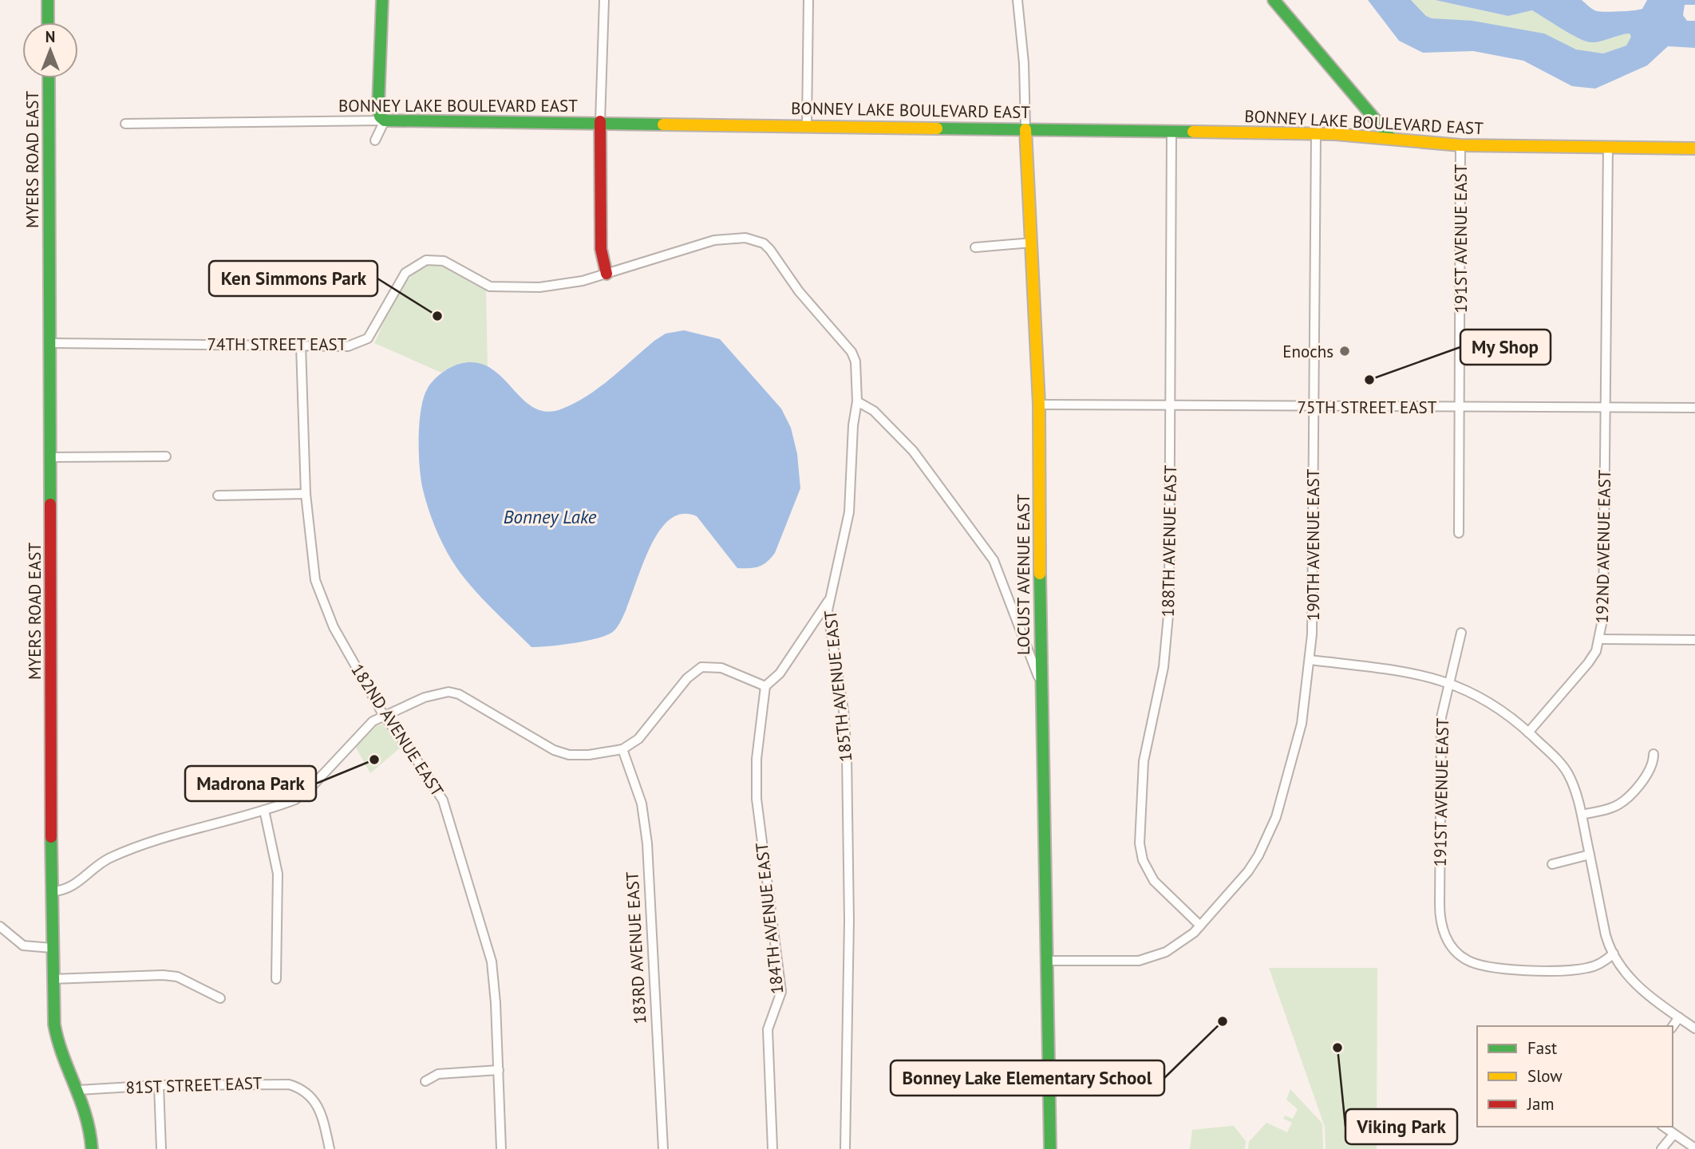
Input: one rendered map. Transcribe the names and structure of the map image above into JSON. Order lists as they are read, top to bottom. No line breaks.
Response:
{"streets":{"street":["BONNEY LAKE BOULEVARD EAST","MYERS ROAD EAST","191ST AVENUE EAST","74TH STREET EAST","75TH STREET EAST","188TH AVENUE EAST","190TH AVENUE EAST","192ND AVENUE EAST","LOCUST AVENUE EAST","185TH AVENUE EAST","182ND AVENUE EAST","184TH AVENUE EAST","183RD AVENUE EAST","81ST STREET EAST"]},"crossings":[["BONNEY LAKE BOULEVARD EAST","191ST AVENUE EAST"],["BONNEY LAKE BOULEVARD EAST","188TH AVENUE EAST"],["BONNEY LAKE BOULEVARD EAST","190TH AVENUE EAST"],["BONNEY LAKE BOULEVARD EAST","192ND AVENUE EAST"],["BONNEY LAKE BOULEVARD EAST","LOCUST AVENUE EAST"],["MYERS ROAD EAST","74TH STREET EAST"],["MYERS ROAD EAST","81ST STREET EAST"],["191ST AVENUE EAST","75TH STREET EAST"],["74TH STREET EAST","185TH AVENUE EAST"],["74TH STREET EAST","182ND AVENUE EAST"],["75TH STREET EAST","188TH AVENUE EAST"],["75TH STREET EAST","190TH AVENUE EAST"],["75TH STREET EAST","192ND AVENUE EAST"],["75TH STREET EAST","LOCUST AVENUE EAST"],["188TH AVENUE EAST","190TH AVENUE EAST"],["190TH AVENUE EAST","LOCUST AVENUE EAST"]],"water":["Bonney Lake"],"places":["Ken Simmons Park","Enochs","My Shop","Madrona Park","Bonney Lake Elementary School","Viking Park"],"legend":["Fast","Slow","Jam"],"north":"top"}
